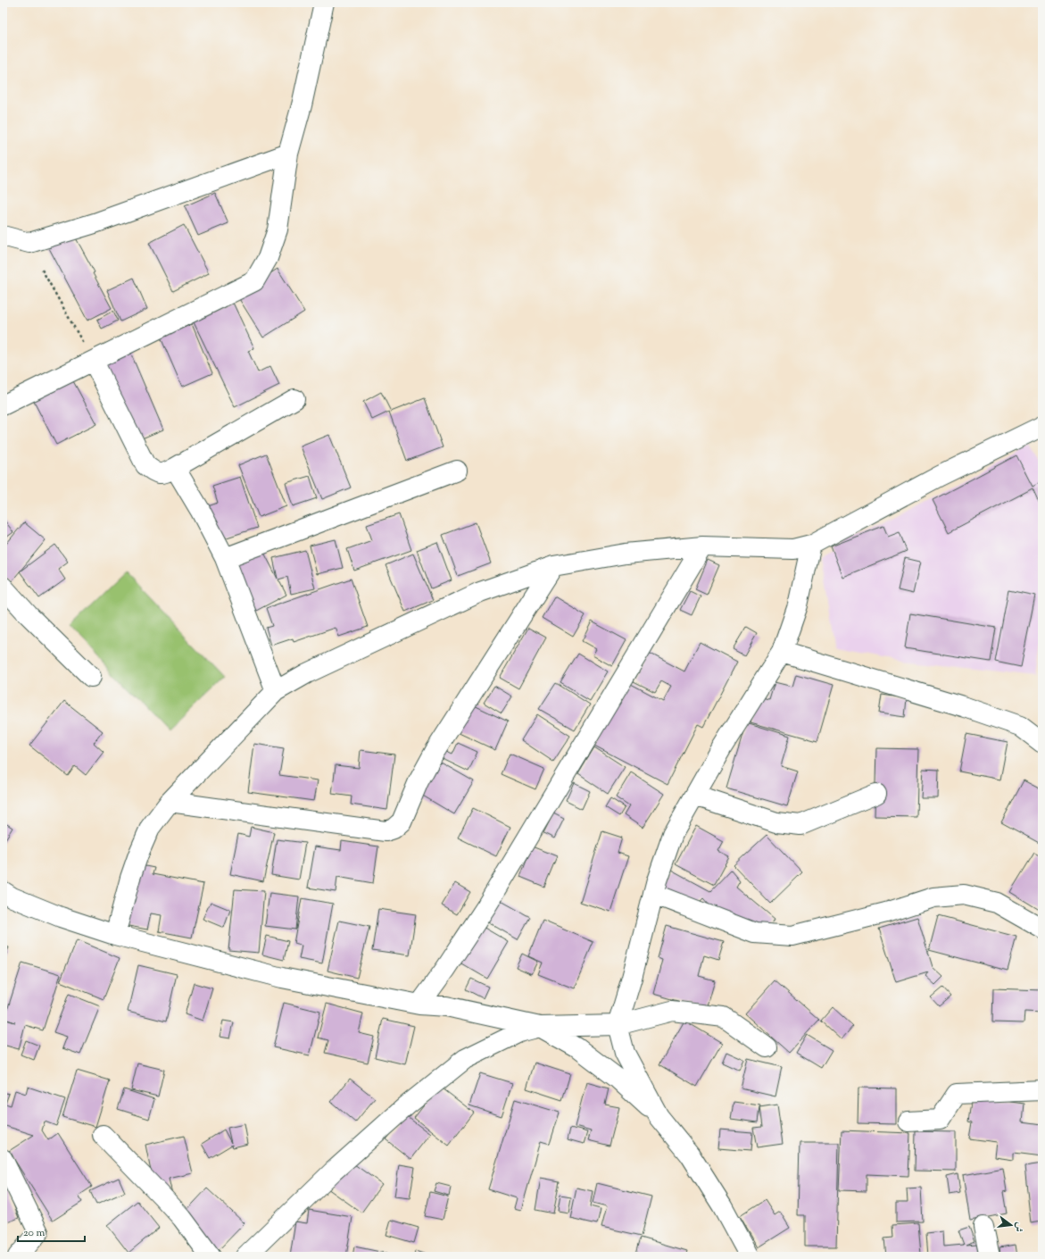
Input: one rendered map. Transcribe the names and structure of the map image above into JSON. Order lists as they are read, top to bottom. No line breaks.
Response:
{"scale_bar":"20 m","north":"right"}
